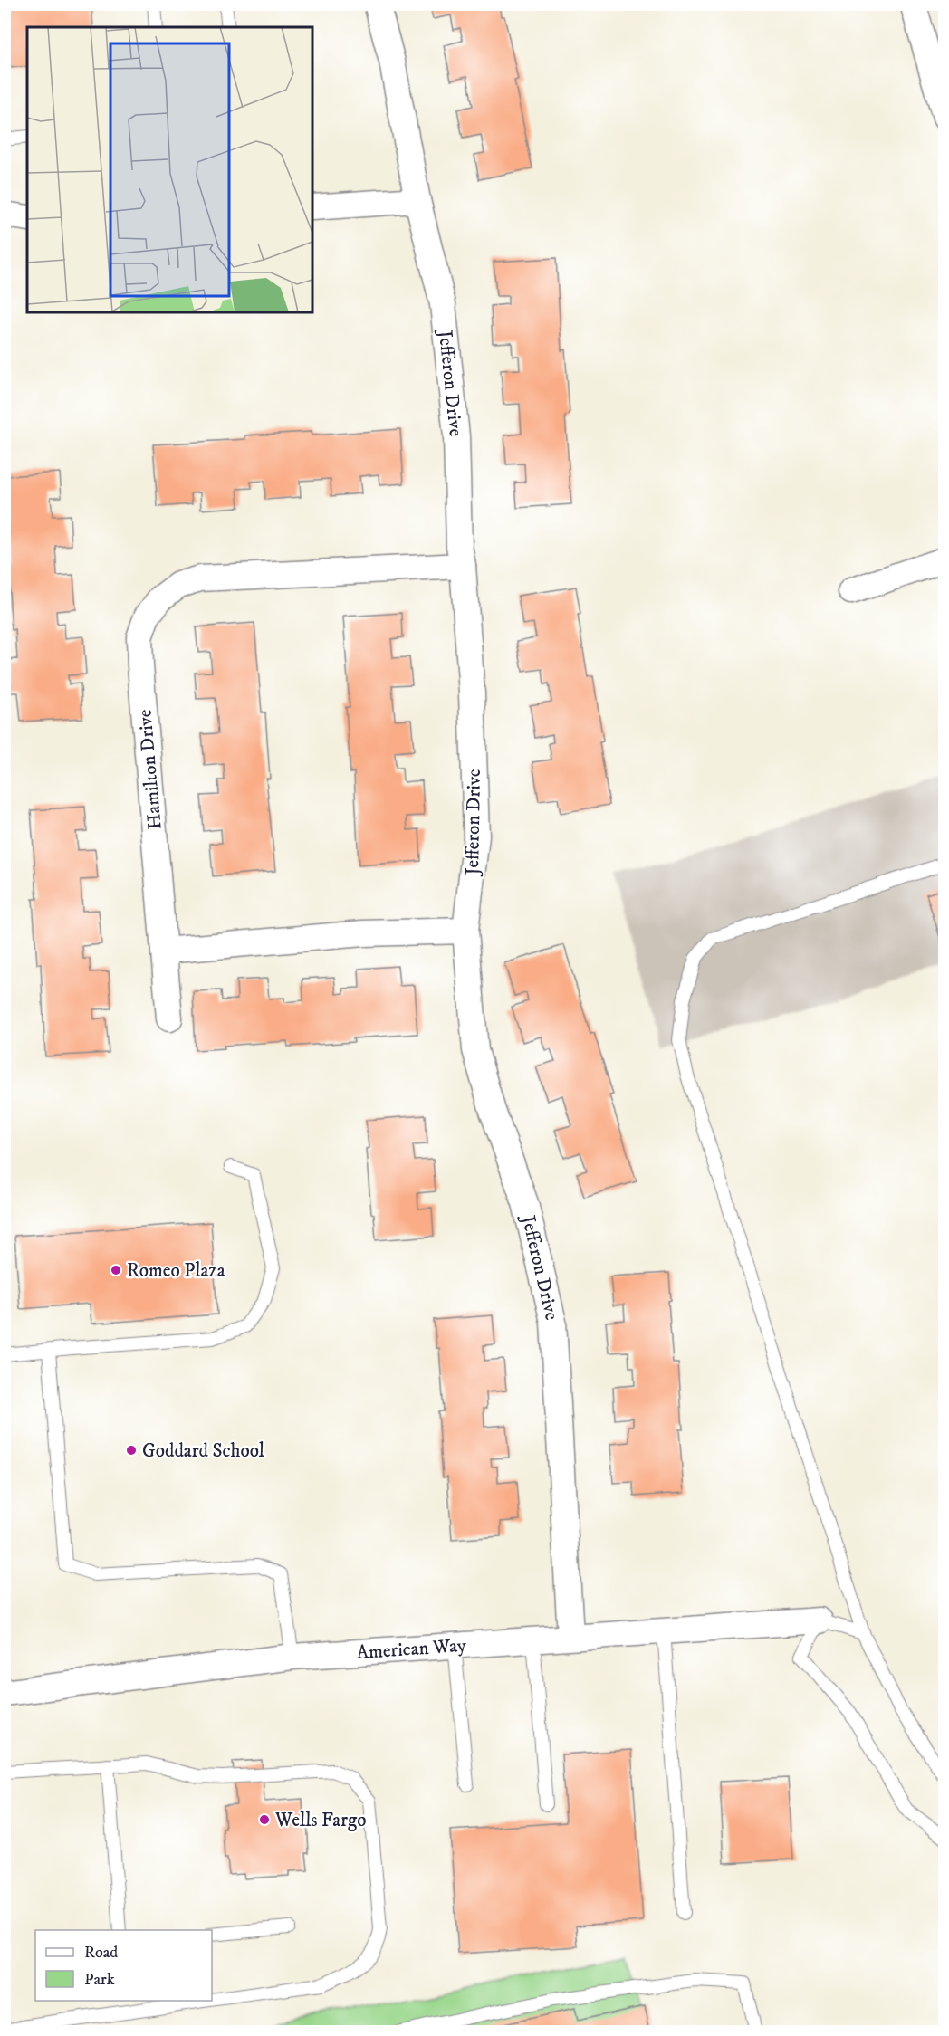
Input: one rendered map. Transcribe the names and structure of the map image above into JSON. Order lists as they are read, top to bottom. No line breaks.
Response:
{"streets":{"street":["Jefferon Drive","Hamilton Drive","American Way"]},"crossings":[["Jefferon Drive","Hamilton Drive"],["Jefferon Drive","American Way"]],"places":["Romeo Plaza","Goddard School","Wells Fargo"],"legend":["Road","Park"]}
